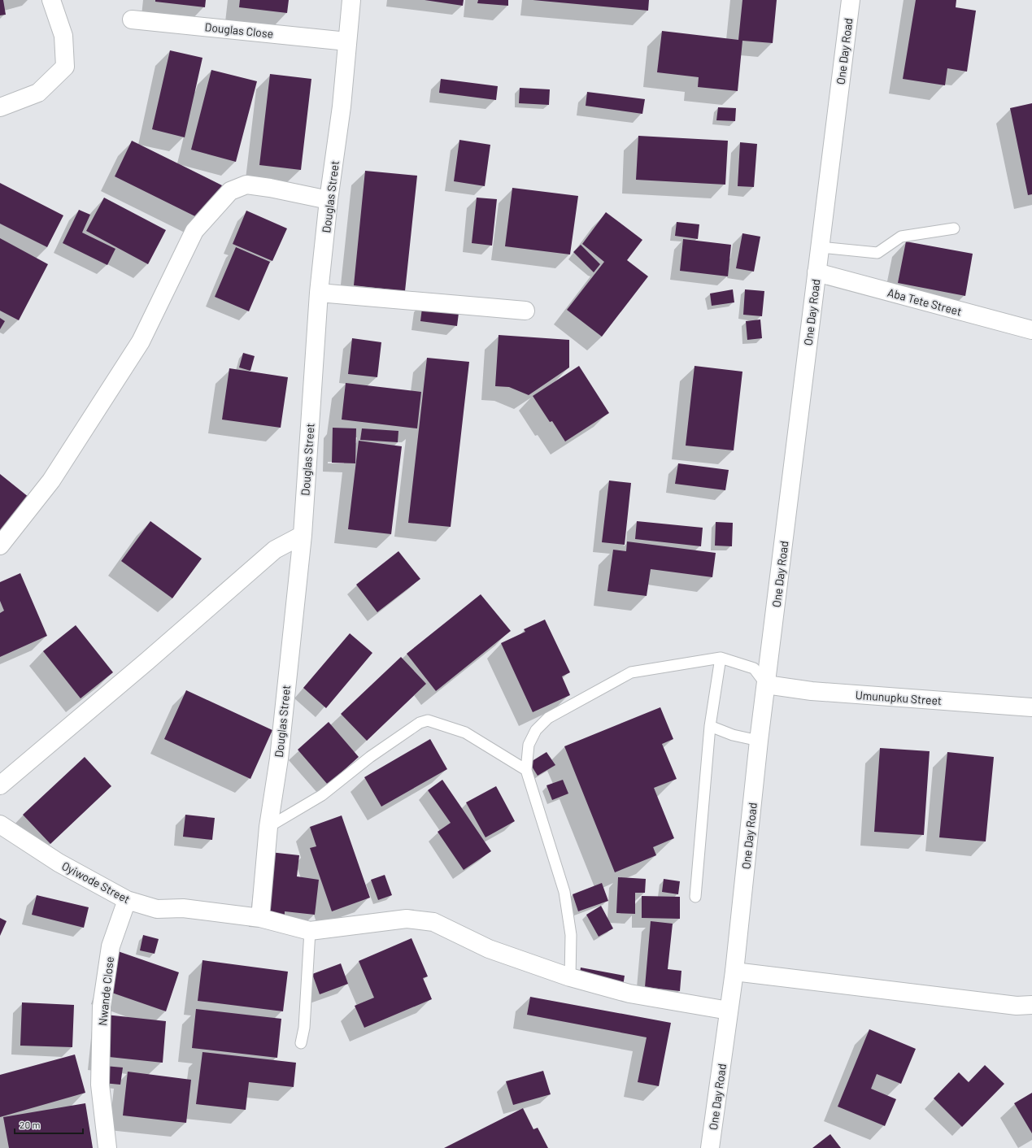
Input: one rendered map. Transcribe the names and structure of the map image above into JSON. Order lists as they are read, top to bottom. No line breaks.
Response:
{"streets":{"street":["Douglas Close","One Day Road","Douglas Street","Aba Tete Street","Umunupku Street","Oyiwode Street","Nwande Close"]},"crossings":[["Douglas Close","Douglas Street"],["One Day Road","Aba Tete Street"],["One Day Road","Umunupku Street"],["Douglas Street","Oyiwode Street"],["Oyiwode Street","Nwande Close"]],"scale_bar":"20 m"}
